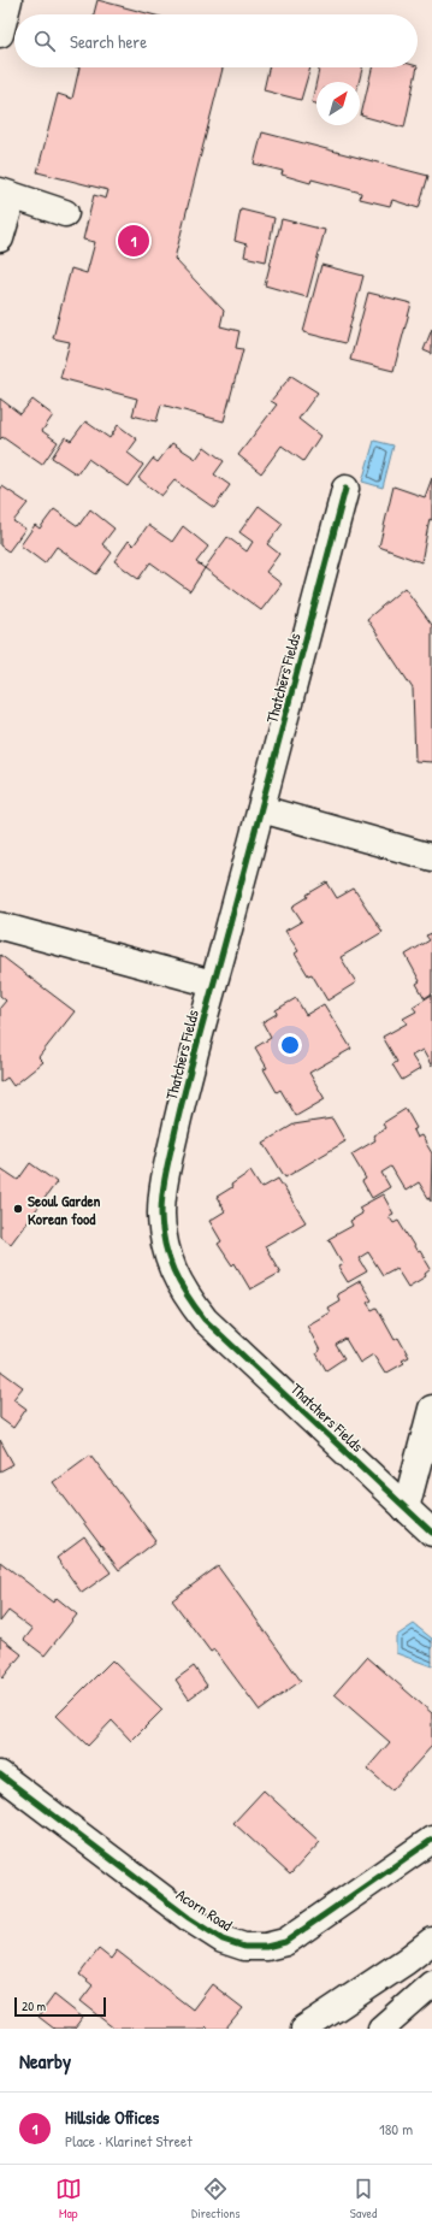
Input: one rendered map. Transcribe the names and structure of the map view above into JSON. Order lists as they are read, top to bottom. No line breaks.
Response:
{"streets":{"main road":["Thatchers Fields","Acorn Road"]},"places":["Seoul Garden Korean food"],"scale_bar":"20 m","north":"top right","page":{"search":"Search here","pins":"1","scale":"20 m","heading":"Nearby","list":[{"mark":"1","name":"Hillside Offices","note":"Place · Klarinet Street","value":"180 m"}],"nav":["Map","Directions","Saved"]}}
